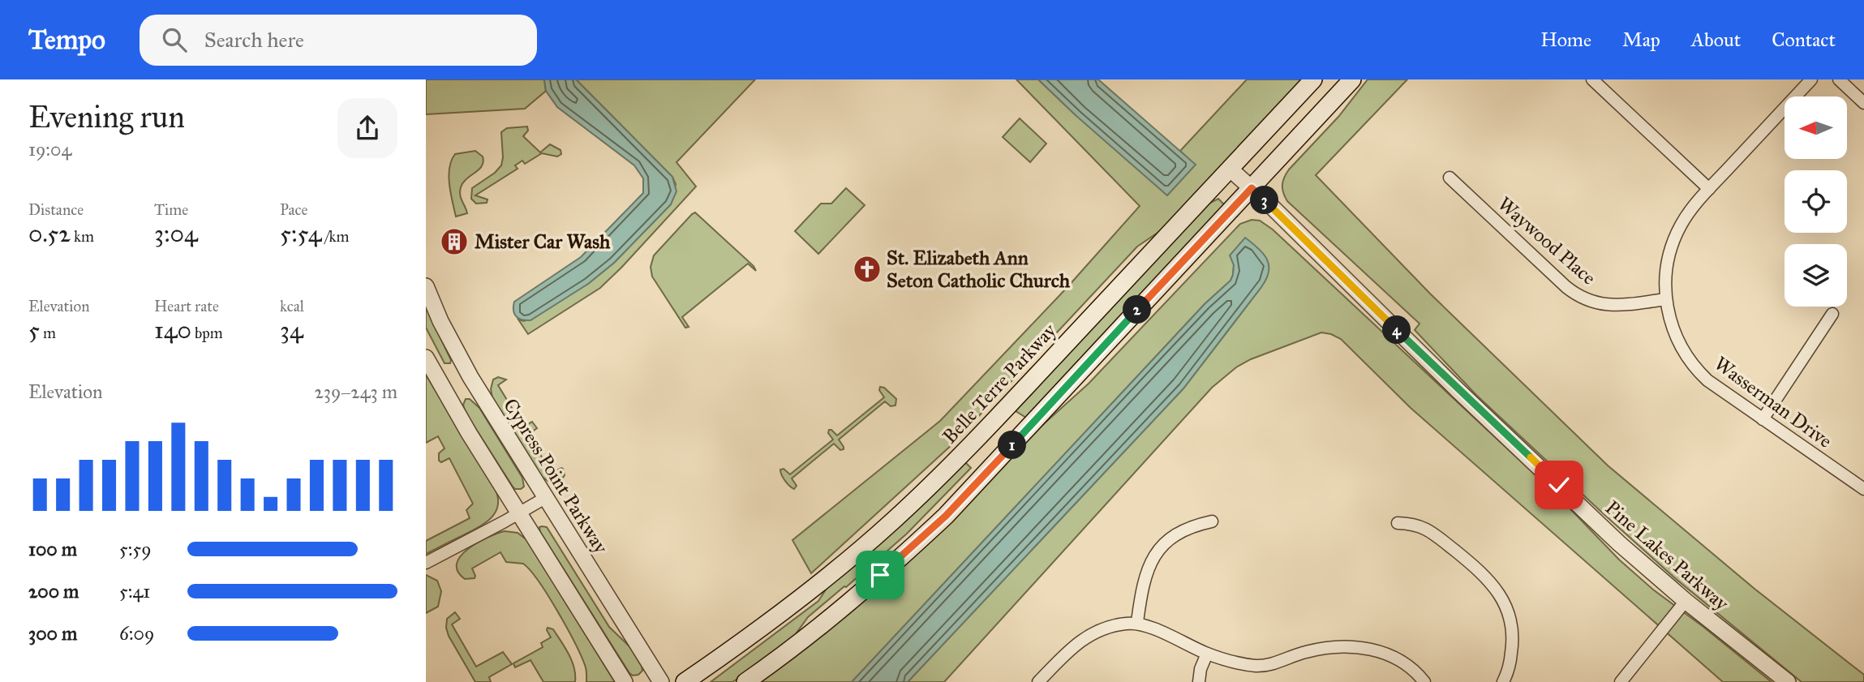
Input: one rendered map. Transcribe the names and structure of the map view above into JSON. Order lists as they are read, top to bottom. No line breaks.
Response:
{"streets":{"main road":["Belle Terre Parkway"],"street":["Waywood Place","Wasserman Drive","Cypress Point Parkway","Pine Lakes Parkway"]},"crossings":[["Waywood Place","Wasserman Drive"],["Belle Terre Parkway","Pine Lakes Parkway"]],"places":{"building":["Mister Car Wash"],"church":["St. Elizabeth Ann Seton Catholic Church"]},"north":"left","page":{"header":"Tempo","search":"Search here","nav":["Home","Map","About","Contact"],"heading":["Evening run","19:04"],"stats":[["Distance","0.52 km"],["Time","3:04"],["Pace","5:54 /km"],["Elevation","5 m"],["Heart rate","140 bpm"],["kcal","34"]],"pins":["3","2","4","1"],"chart":["Elevation","239–243 m"],"list":[{"name":"100 m","note":"5:59"},{"name":"200 m","note":"5:41"},{"name":"300 m","note":"6:09"}]}}
